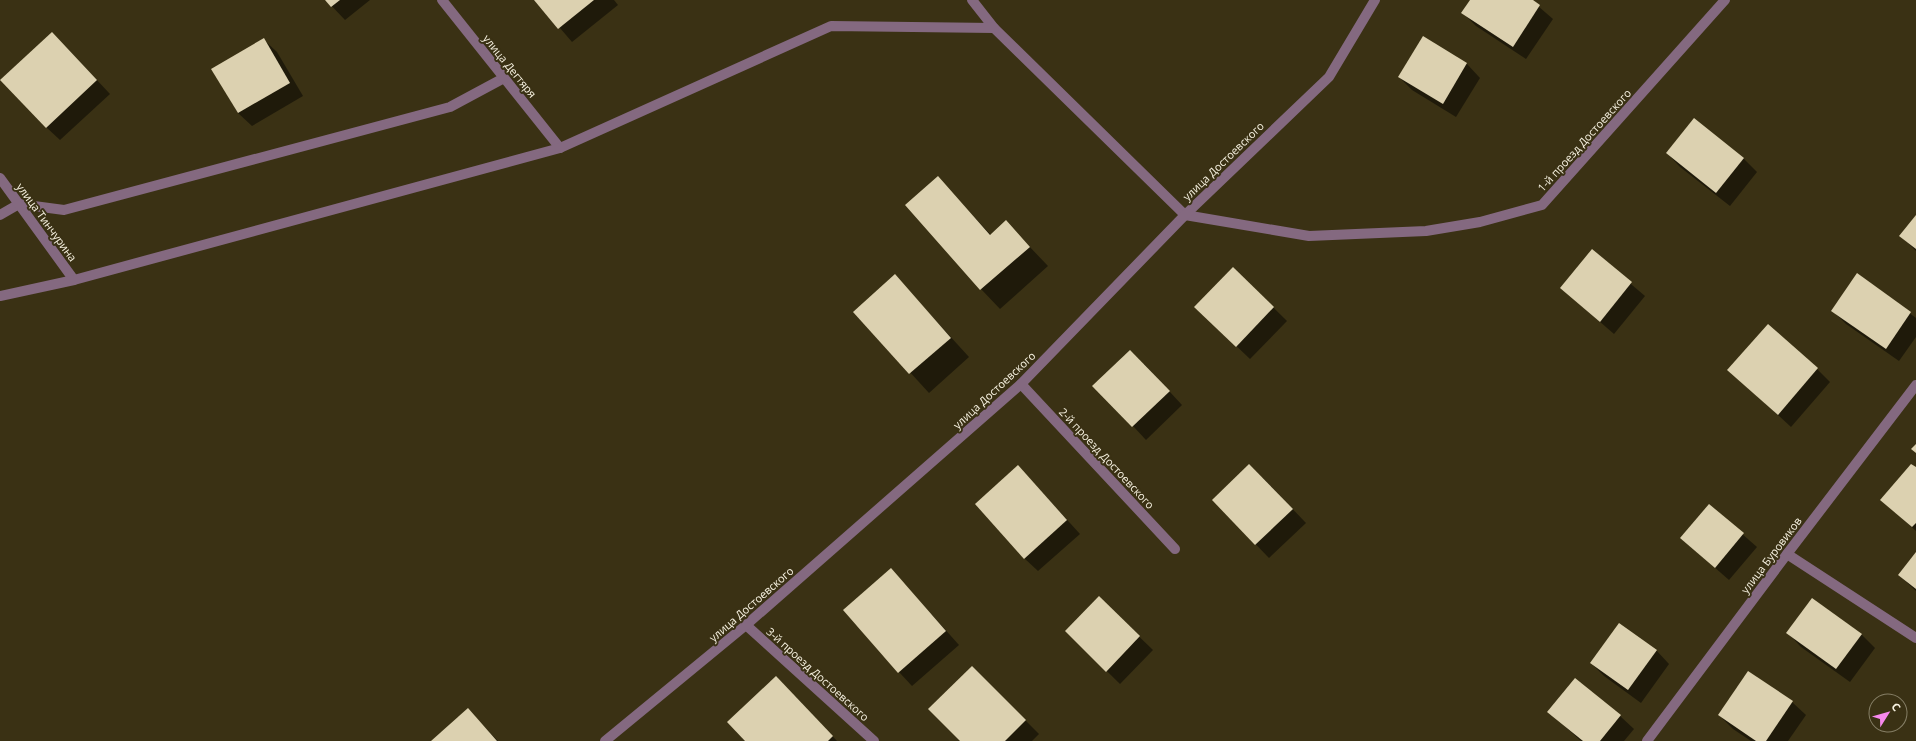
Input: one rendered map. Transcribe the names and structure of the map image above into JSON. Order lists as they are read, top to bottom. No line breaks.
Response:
{"streets":{"street":["улица Дегтяря","1-й проезд Достоевского","улица Достоевского","улица Тинчурина","2-й проезд Достоевского","улица Буровиков","3-й проезд Достоевского"]},"crossings":[["1-й проезд Достоевского","улица Достоевского"],["улица Достоевского","2-й проезд Достоевского"],["улица Достоевского","3-й проезд Достоевского"]],"north":"top right"}
